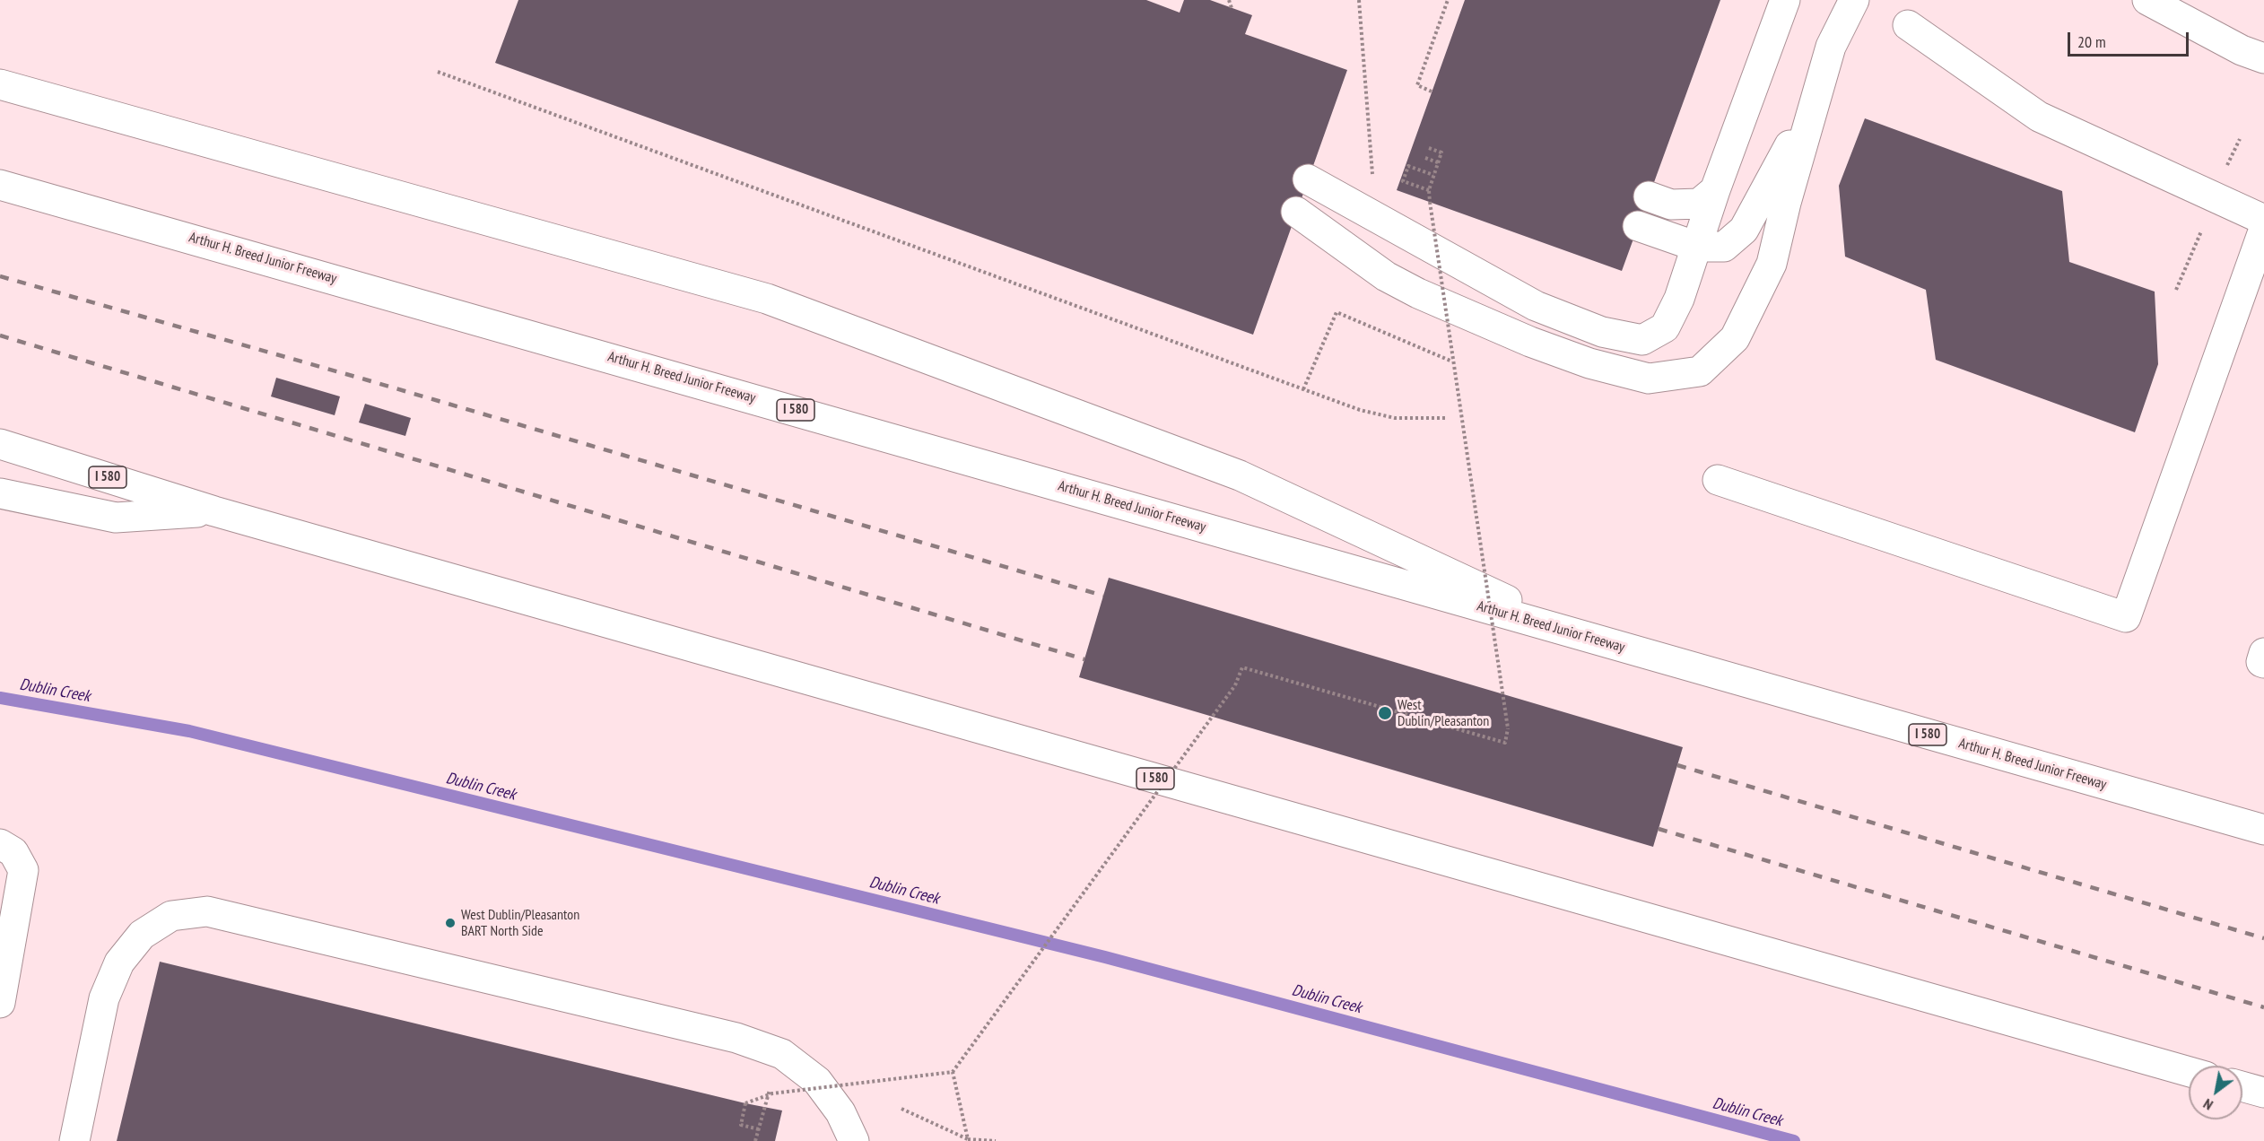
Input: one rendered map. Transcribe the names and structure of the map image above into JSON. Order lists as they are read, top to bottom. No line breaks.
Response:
{"streets":{"main road":["Arthur H. Breed Junior Freeway","I 580"]},"water":["Dublin Creek"],"places":["West Dublin/Pleasanton","West Dublin/Pleasanton BART North Side"],"scale_bar":"20 m","north":"bottom left"}
